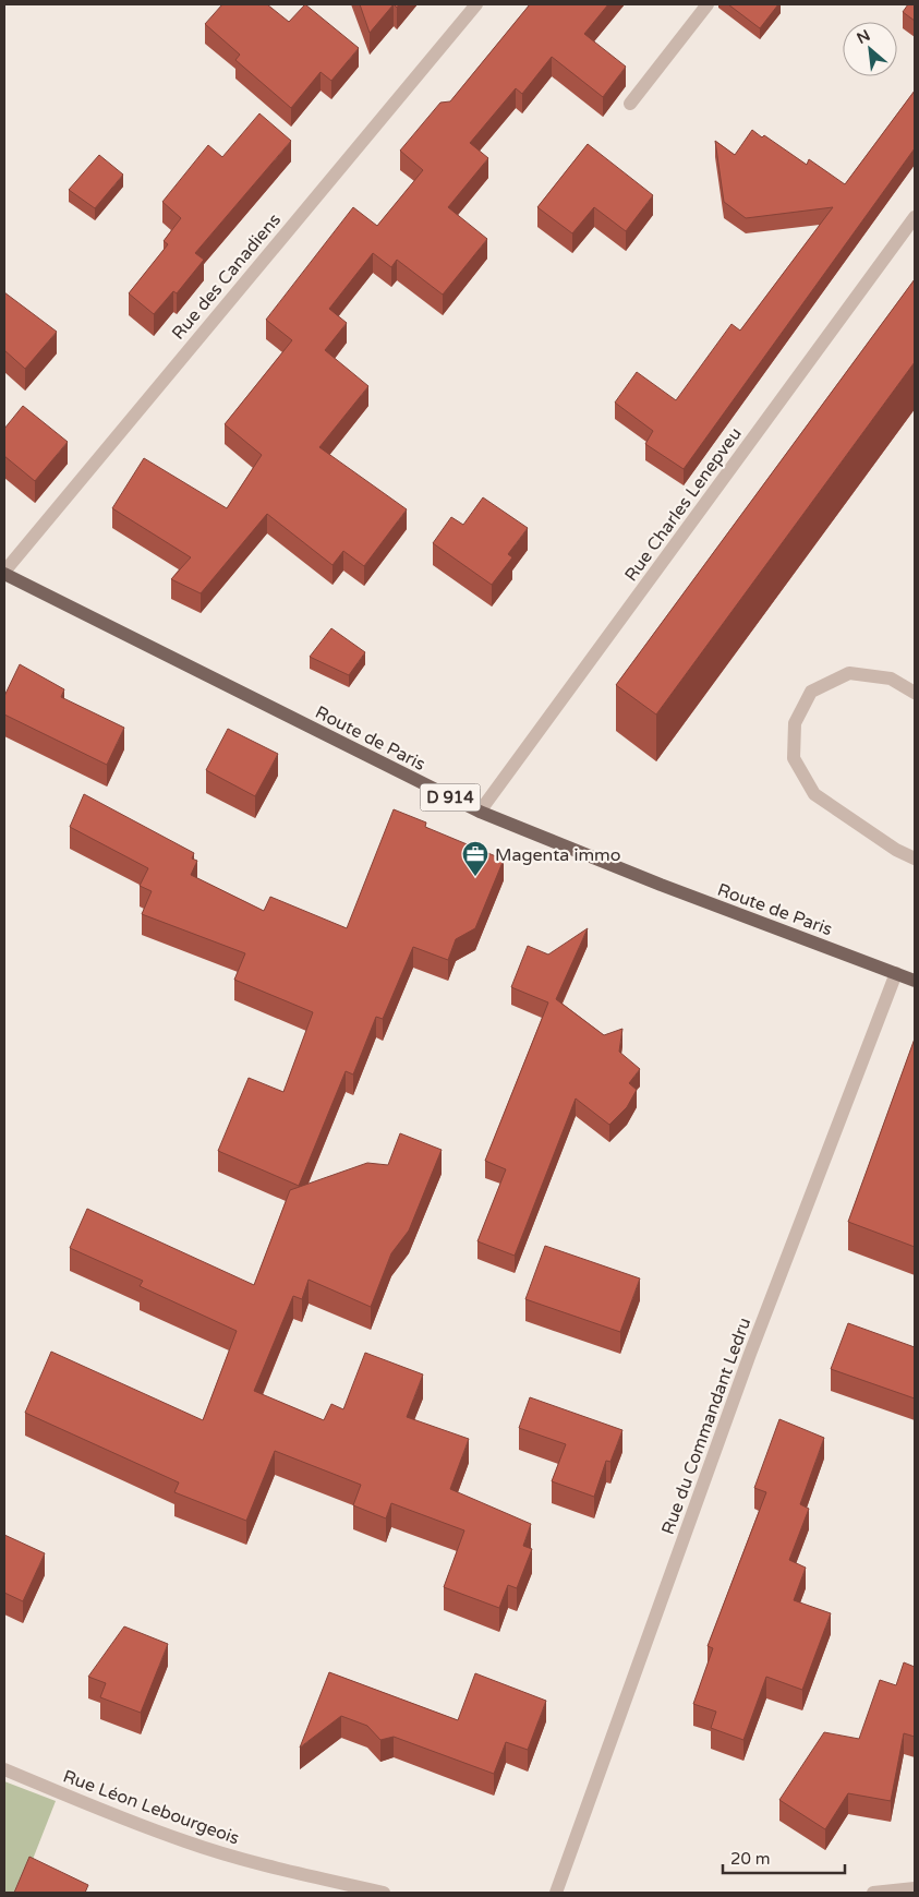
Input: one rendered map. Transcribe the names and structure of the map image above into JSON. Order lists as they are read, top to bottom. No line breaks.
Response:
{"streets":{"main road":["Route de Paris","D 914"],"street":["Rue des Canadiens","Rue Charles Lenepveu","Rue du Commandant Ledru","Rue Léon Lebourgeois"]},"crossings":[["Rue des Canadiens","Route de Paris"],["Rue Charles Lenepveu","Route de Paris"],["Route de Paris","Rue du Commandant Ledru"]],"places":{"office":["Magenta immo"]},"scale_bar":"20 m","north":"top left"}
